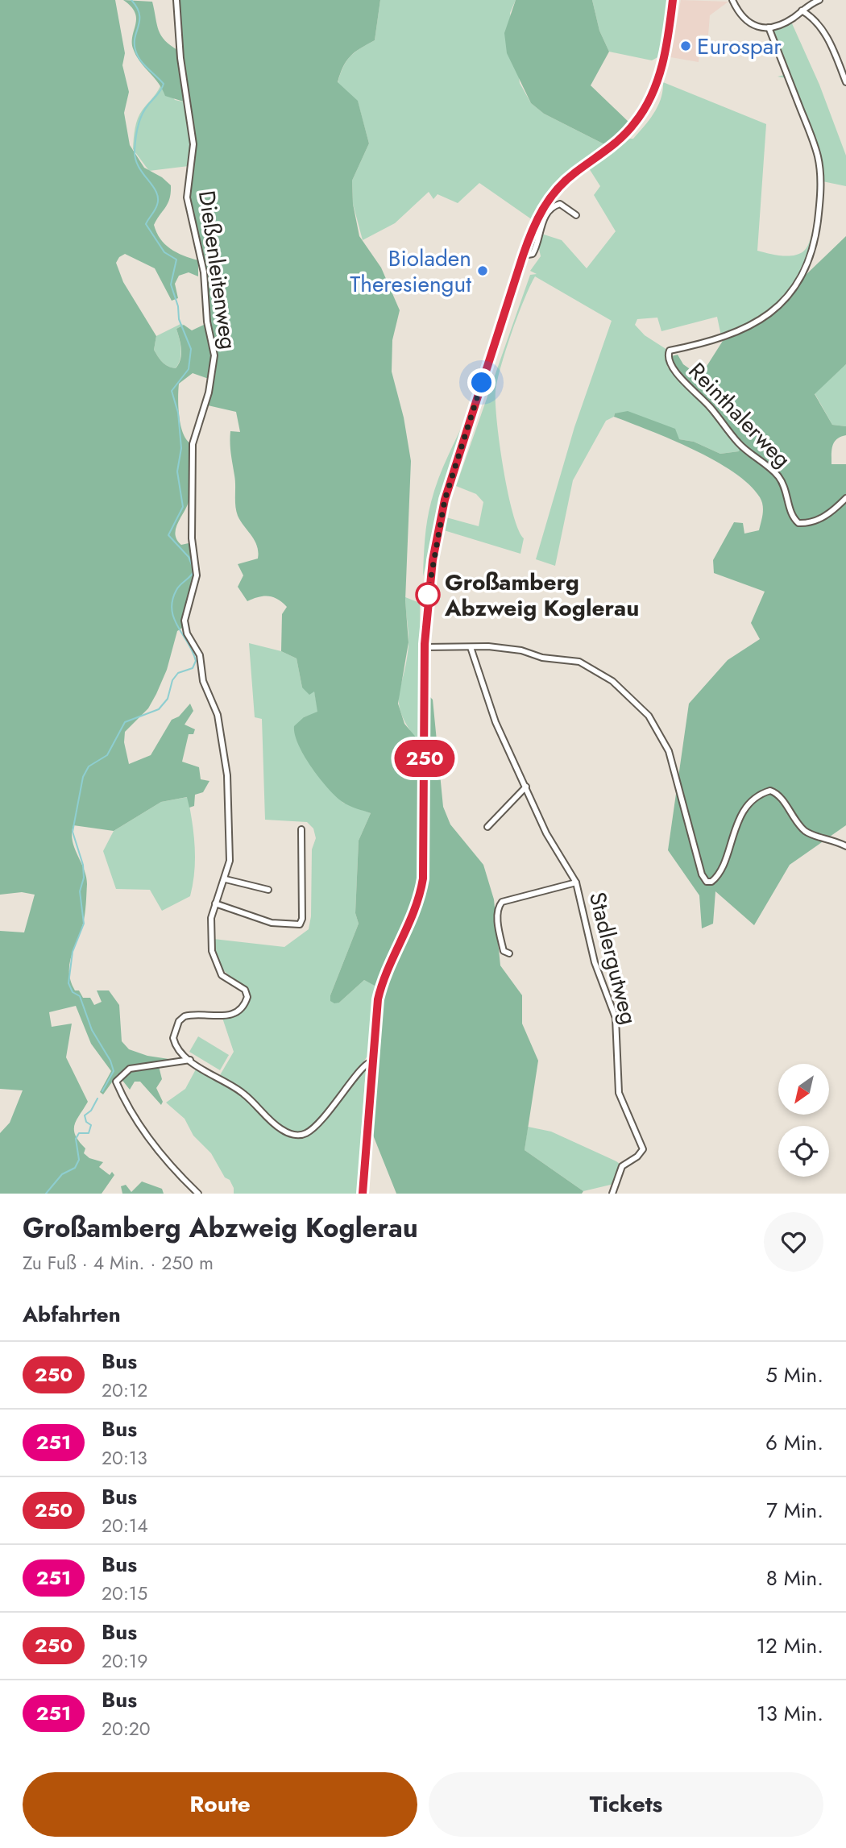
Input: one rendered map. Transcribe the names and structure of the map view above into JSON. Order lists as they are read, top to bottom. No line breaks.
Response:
{"streets":{"street":["Dießenleitenweg","Reinthalerweg","Stadlergutweg"]},"places":["Eurospar","Bioladen Theresiengut","Großamberg Abzweig Koglerau"],"lines":["bus line 250"],"north":"bottom left","page":{"on_map":"250","heading":[["Großamberg Abzweig Koglerau","Zu Fuß · 4 Min. · 250 m"],"Abfahrten"],"list":[{"mark":"250","name":"Bus","note":"20:12","value":"5 Min."},{"mark":"251","name":"Bus","note":"20:13","value":"6 Min."},{"mark":"250","name":"Bus","note":"20:14","value":"7 Min."},{"mark":"251","name":"Bus","note":"20:15","value":"8 Min."},{"mark":"250","name":"Bus","note":"20:19","value":"12 Min."},{"mark":"251","name":"Bus","note":"20:20","value":"13 Min."}],"buttons":["Route","Tickets"]}}
